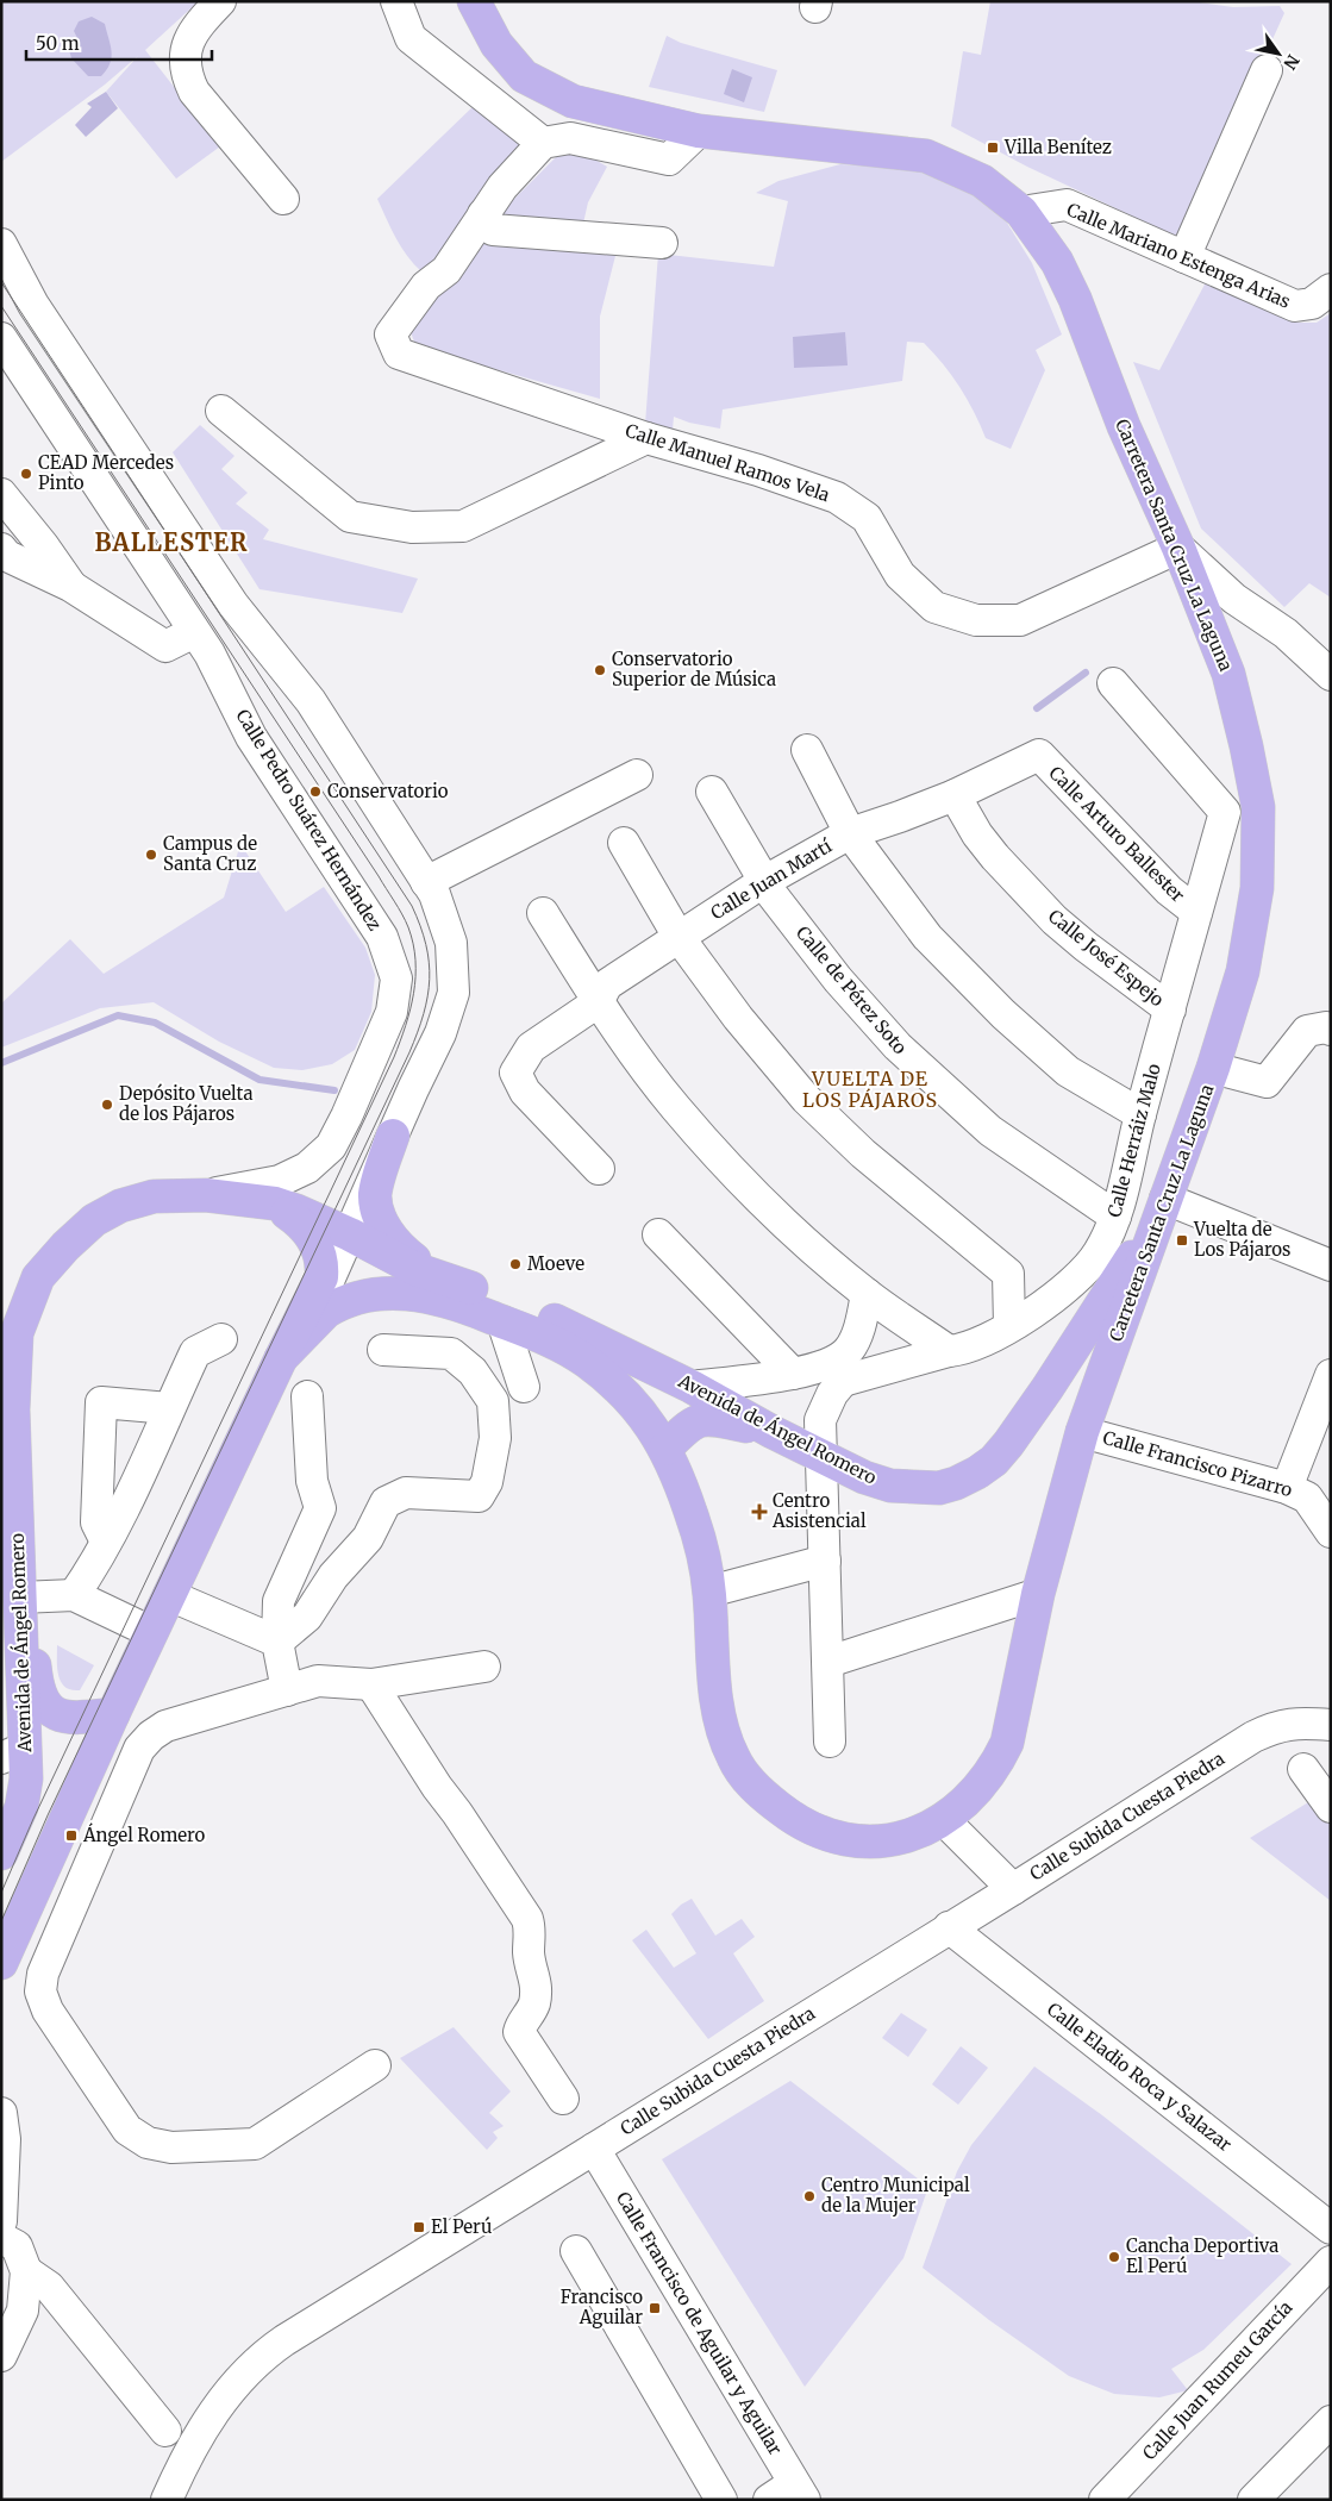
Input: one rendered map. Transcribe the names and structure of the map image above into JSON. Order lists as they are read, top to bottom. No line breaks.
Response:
{"streets":{"main road":["Carretera Santa Cruz La Laguna","Avenida de Ángel Romero"],"street":["Calle Mariano Estenga Arias","Calle Manuel Ramos Vela","Calle Pedro Suárez Hernández","Calle Arturo Ballester","Calle Juan Martí","Calle José Espejo","Calle de Pérez Soto","Calle Herráiz Malo","Calle Francisco Pizarro","Calle Subida Cuesta Piedra","Calle Eladio Roca y Salazar","Calle Francisco de Aguilar y Aguilar","Calle Juan Rumeu García"]},"crossings":[["Calle Mariano Estenga Arias","Carretera Santa Cruz La Laguna"],["Calle Manuel Ramos Vela","Carretera Santa Cruz La Laguna"],["Carretera Santa Cruz La Laguna","Avenida de Ángel Romero"],["Carretera Santa Cruz La Laguna","Calle Francisco Pizarro"],["Calle Pedro Suárez Hernández","Avenida de Ángel Romero"],["Calle Arturo Ballester","Calle Juan Martí"],["Calle Arturo Ballester","Calle Herráiz Malo"],["Calle Juan Martí","Calle José Espejo"],["Calle Juan Martí","Calle de Pérez Soto"],["Calle José Espejo","Calle Herráiz Malo"],["Calle de Pérez Soto","Calle Herráiz Malo"],["Calle Herráiz Malo","Avenida de Ángel Romero"],["Calle Subida Cuesta Piedra","Calle Eladio Roca y Salazar"],["Calle Subida Cuesta Piedra","Calle Francisco de Aguilar y Aguilar"]],"districts":["BALLESTER","VUELTA DE LOS PÁJAROS"],"places":{"transit":["Villa Benítez","Vuelta de Los Pájaros","Ángel Romero","El Perú","Francisco Aguilar"],"other":["CEAD Mercedes Pinto","Conservatorio Superior de Música","Conservatorio","Campus de Santa Cruz","Depósito Vuelta de los Pájaros","Moeve","Centro Municipal de la Mujer","Cancha Deportiva El Perú"],"health":["Centro Asistencial"]},"scale_bar":"50 m","north":"bottom right"}
